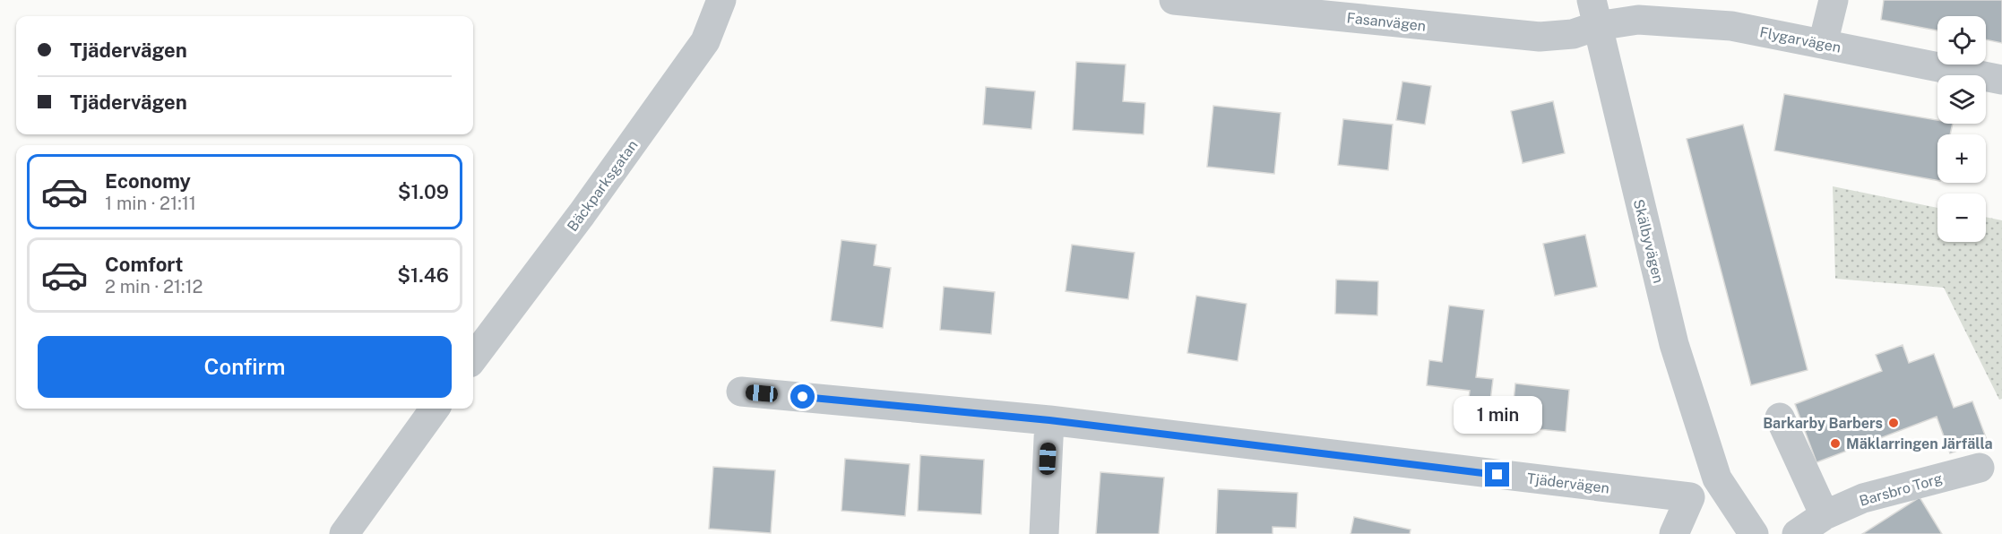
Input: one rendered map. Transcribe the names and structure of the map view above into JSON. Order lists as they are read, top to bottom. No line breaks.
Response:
{"streets":{"street":["Fasanvägen","Flygarvägen","Bäckparksgatan","Skälbyvägen","Tjädervägen","Barsbro Torg"]},"crossings":[["Fasanvägen","Flygarvägen"],["Fasanvägen","Skälbyvägen"],["Flygarvägen","Skälbyvägen"]],"places":["Barkarby Barbers","Mäklarringen Järfälla"],"page":{"map_buttons":["+","−"],"banner":["Tjädervägen","Tjädervägen"],"list":[{"name":"Economy","note":"1 min · 21:11","value":"$1.09"},{"name":"Comfort","note":"2 min · 21:12","value":"$1.46"}],"buttons":"Confirm","bubble":"1 min"}}
